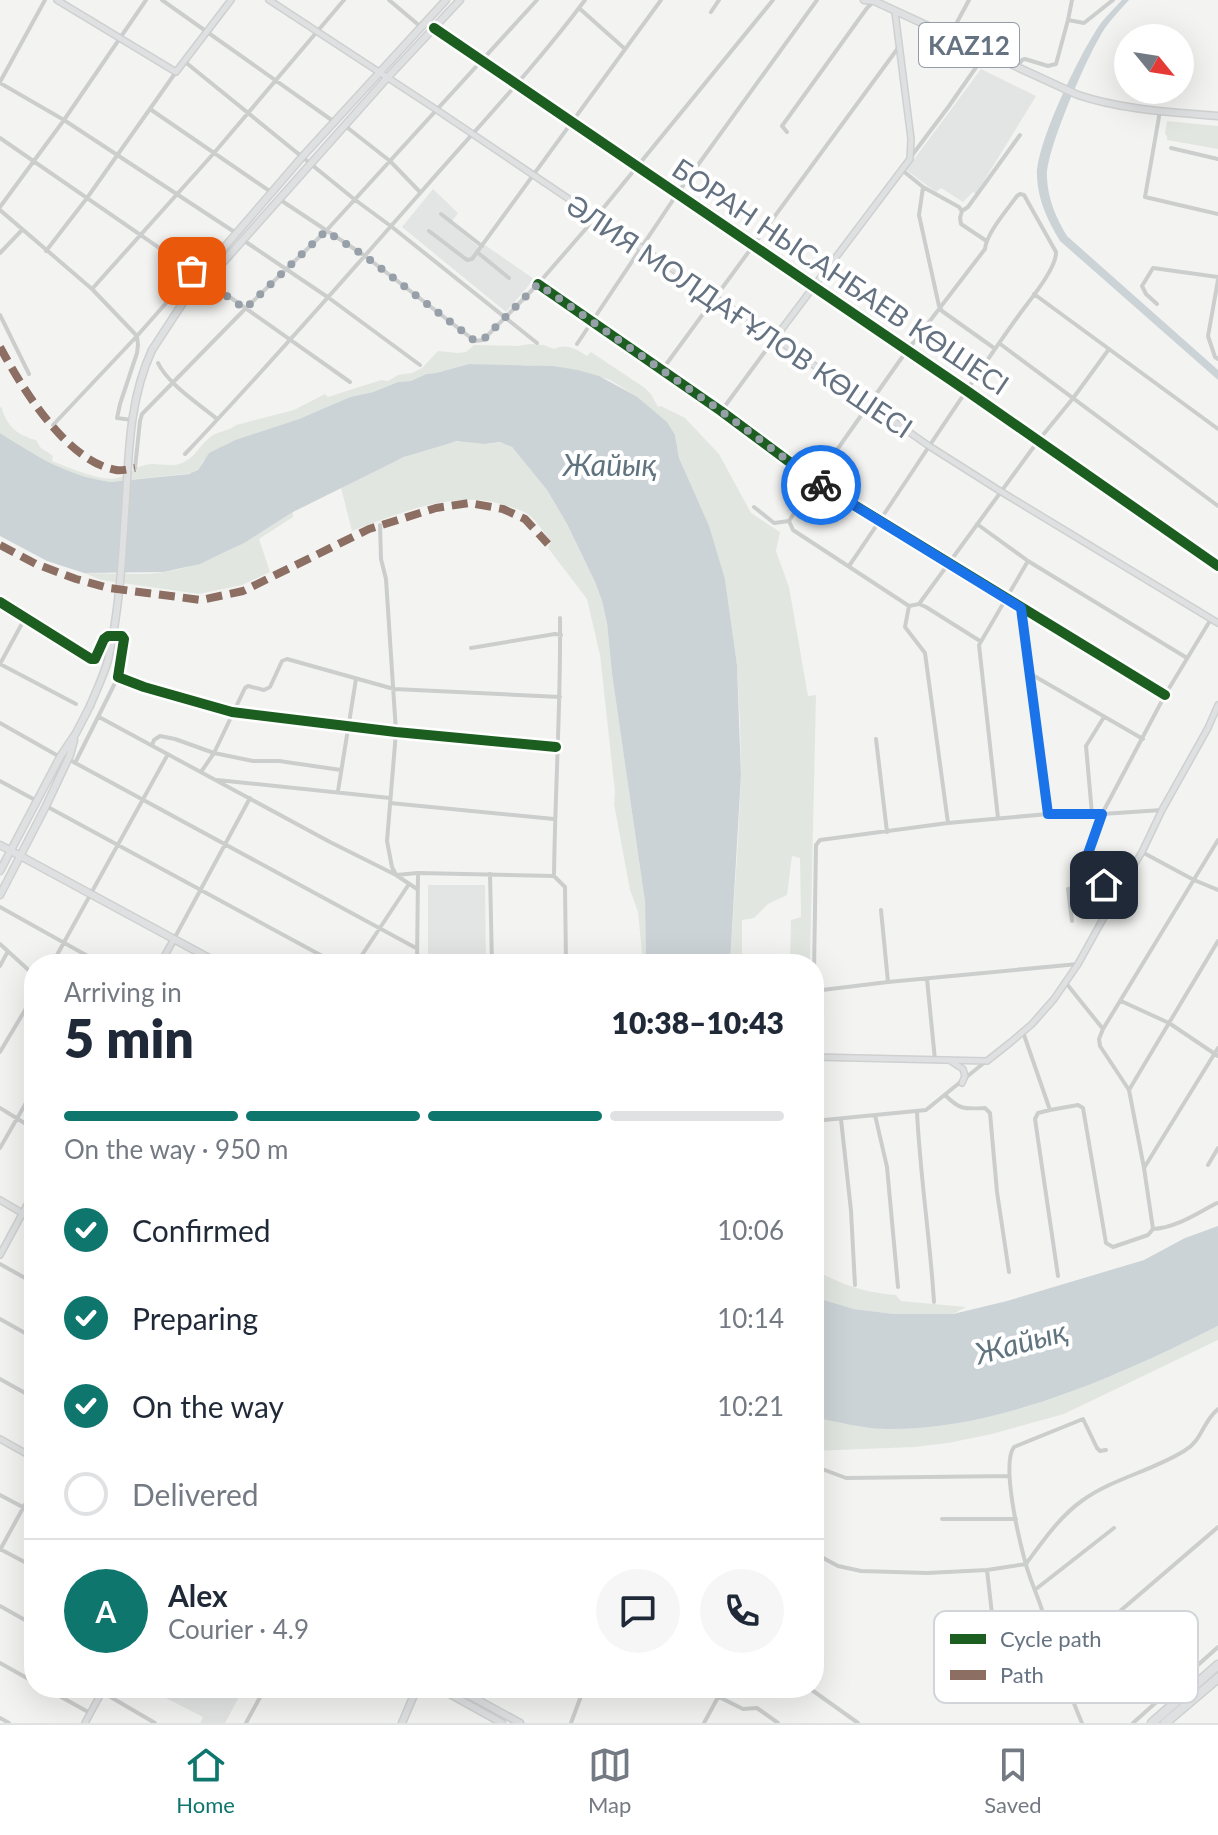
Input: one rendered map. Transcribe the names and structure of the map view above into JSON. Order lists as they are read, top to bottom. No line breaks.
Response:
{"streets":{"main road":["KAZ12","ӘЛИЯ МОЛДАҒҰЛОВ КӨШЕСІ"],"street":["БОРАН НЫСАНБАЕВ КӨШЕСІ"]},"water":["Жайық"],"legend":["Cycle path","Path"],"north":"bottom right","page":{"heading":["5 min","Arriving in","10:38–10:43"],"panel":["Alex","Courier · 4.9"],"bar":"On the way · 950 m","list":[["Confirmed","10:06"],["Preparing","10:14"],["On the way","10:21"],"Delivered"],"round":"A","tabs":["Home","Map","Saved"]}}
